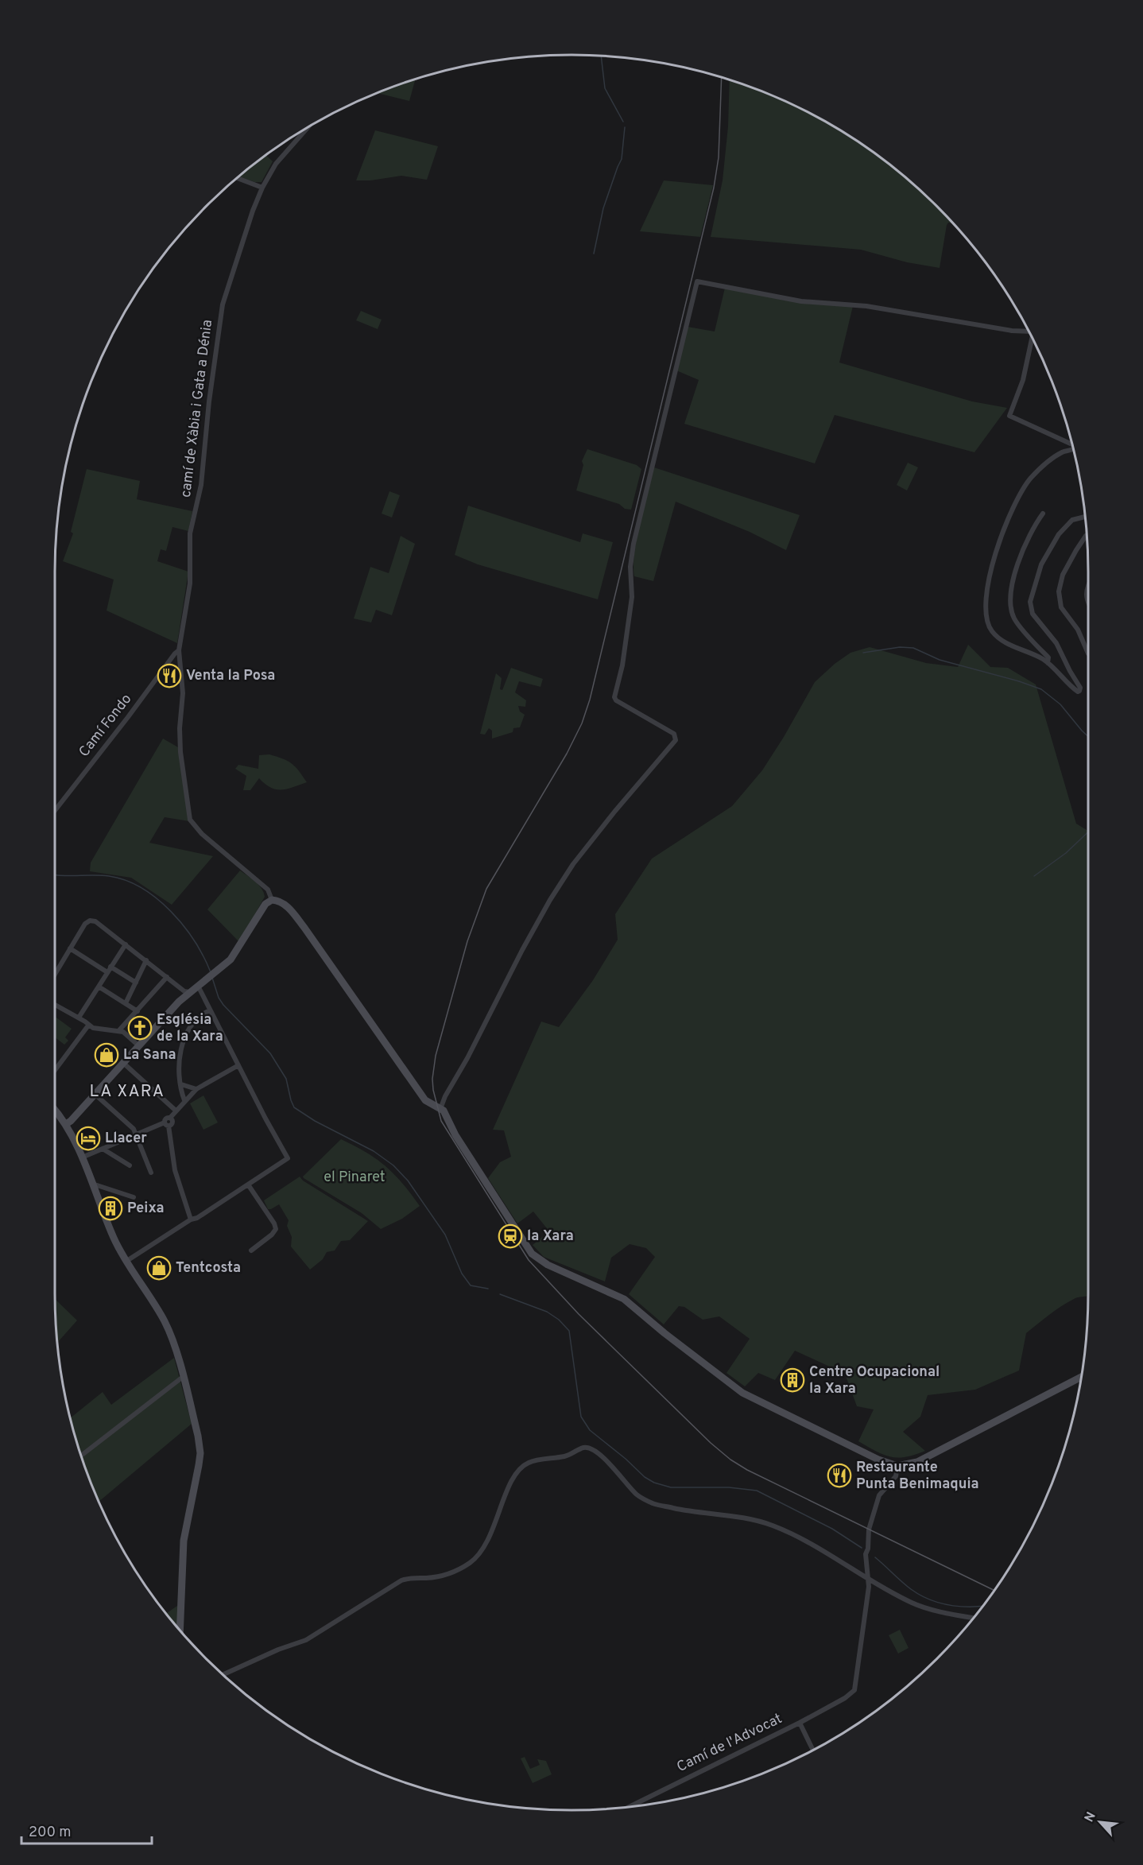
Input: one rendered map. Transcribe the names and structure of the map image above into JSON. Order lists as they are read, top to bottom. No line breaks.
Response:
{"streets":{"street":["camí de Xàbia i Gata a Dénia","Camí Fondo","Camí de l'Advocat"]},"crossings":[["camí de Xàbia i Gata a Dénia","Camí Fondo"]],"districts":["LA XARA"],"parks":["el Pinaret"],"places":{"restaurant":["Venta la Posa","Restaurante Punta Benimaquia"],"church":["Església de la Xara"],"shop":["La Sana","Tentcosta"],"hotel":["Llacer"],"building":["Peixa","Centre Ocupacional la Xara"],"station":["la Xara"]},"scale_bar":"200 m","north":"top left"}
